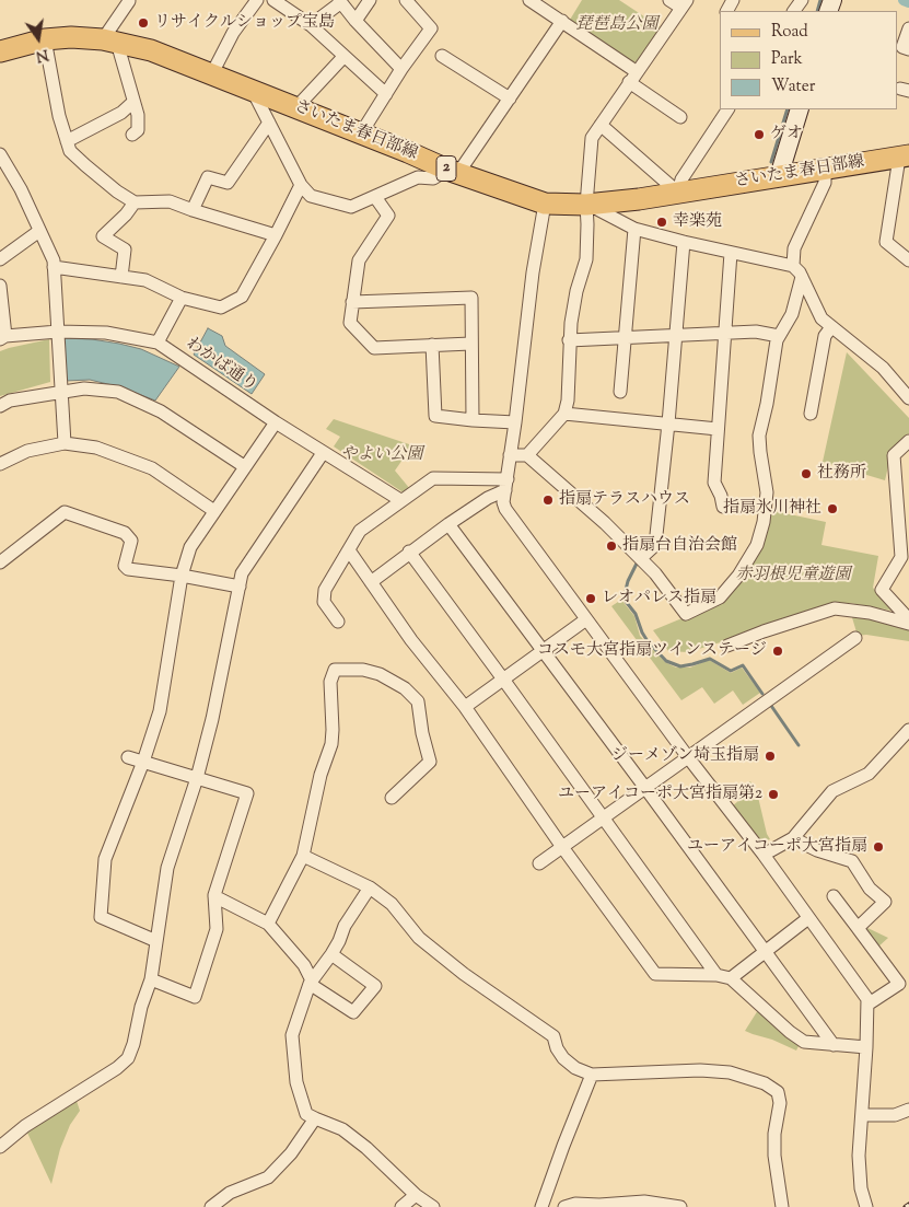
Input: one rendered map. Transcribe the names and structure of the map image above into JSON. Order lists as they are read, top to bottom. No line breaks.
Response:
{"streets":{"main road":["さいたま春日部線","2"],"street":["わかば通り"]},"parks":["琵琶島公園","やよい公園","赤羽根児童遊園"],"places":["リサイクルショップ宝島","ゲオ","幸楽苑","社務所","指扇テラスハウス","指扇氷川神社","指扇台自治会館","レオパレス指扇","コスモ大宮指扇ツインステージ","ジーメゾン埼玉指扇","ユーアイコーポ大宮指扇第2","ユーアイコーポ大宮指扇"],"legend":["Road","Park","Water"],"north":"bottom"}
